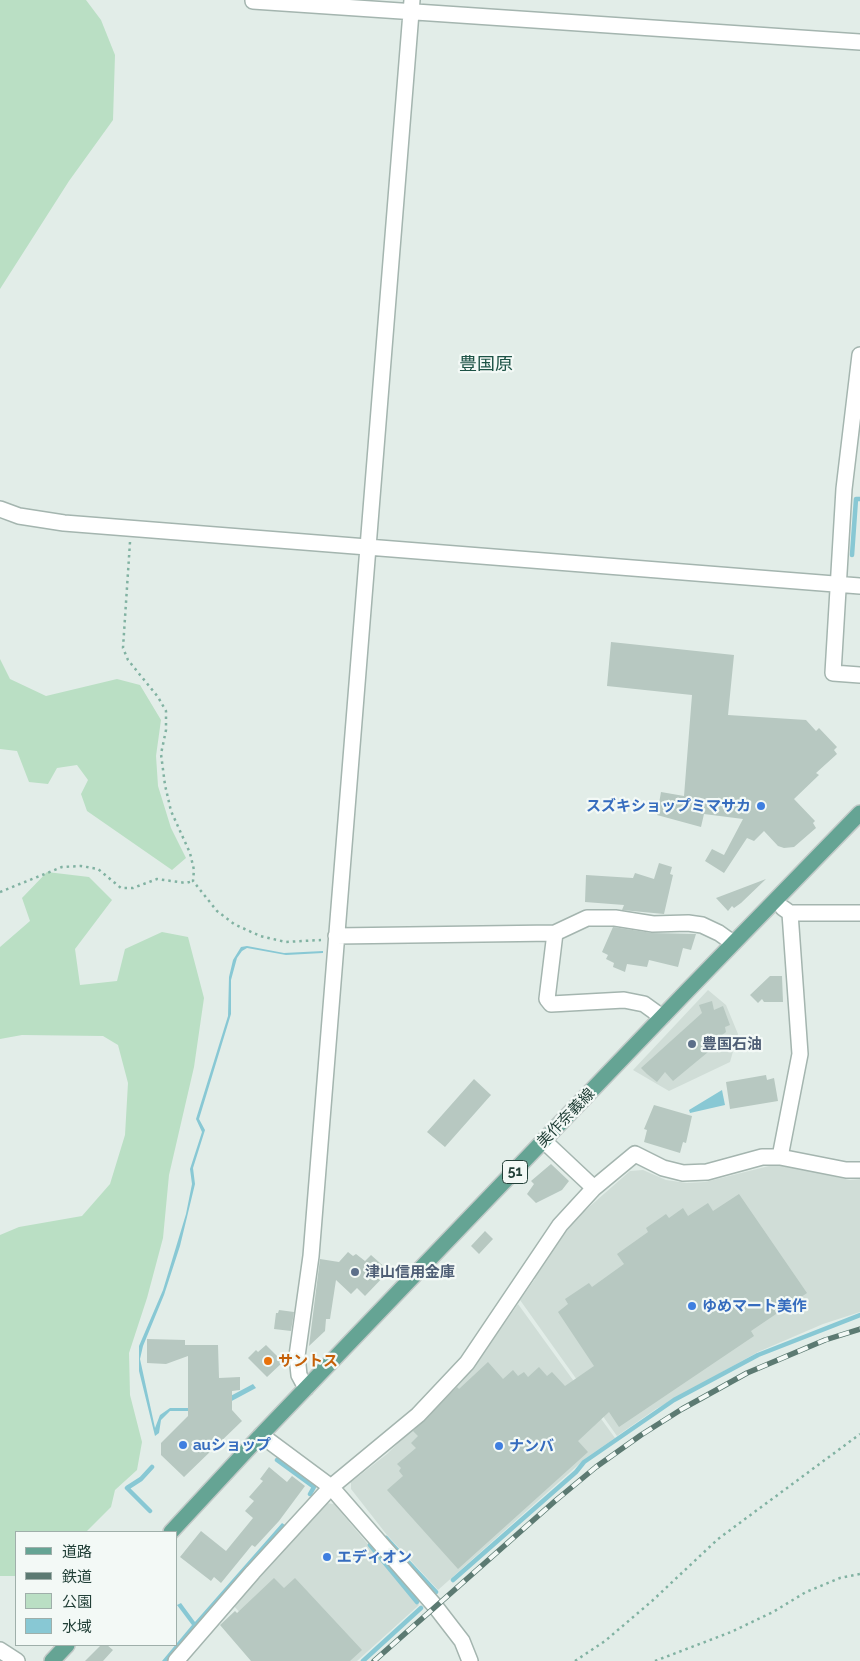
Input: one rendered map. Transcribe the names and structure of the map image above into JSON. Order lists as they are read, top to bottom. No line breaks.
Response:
{"streets":{"main road":["美作奈義線","51"]},"districts":["豊国原"],"places":["スズキショップミマサカ","豊国石油","津山信用金庫","ゆめマート美作","サントス","auショップ","ナンバ","エディオン"],"legend":["道路","鉄道","公園","水域"]}
